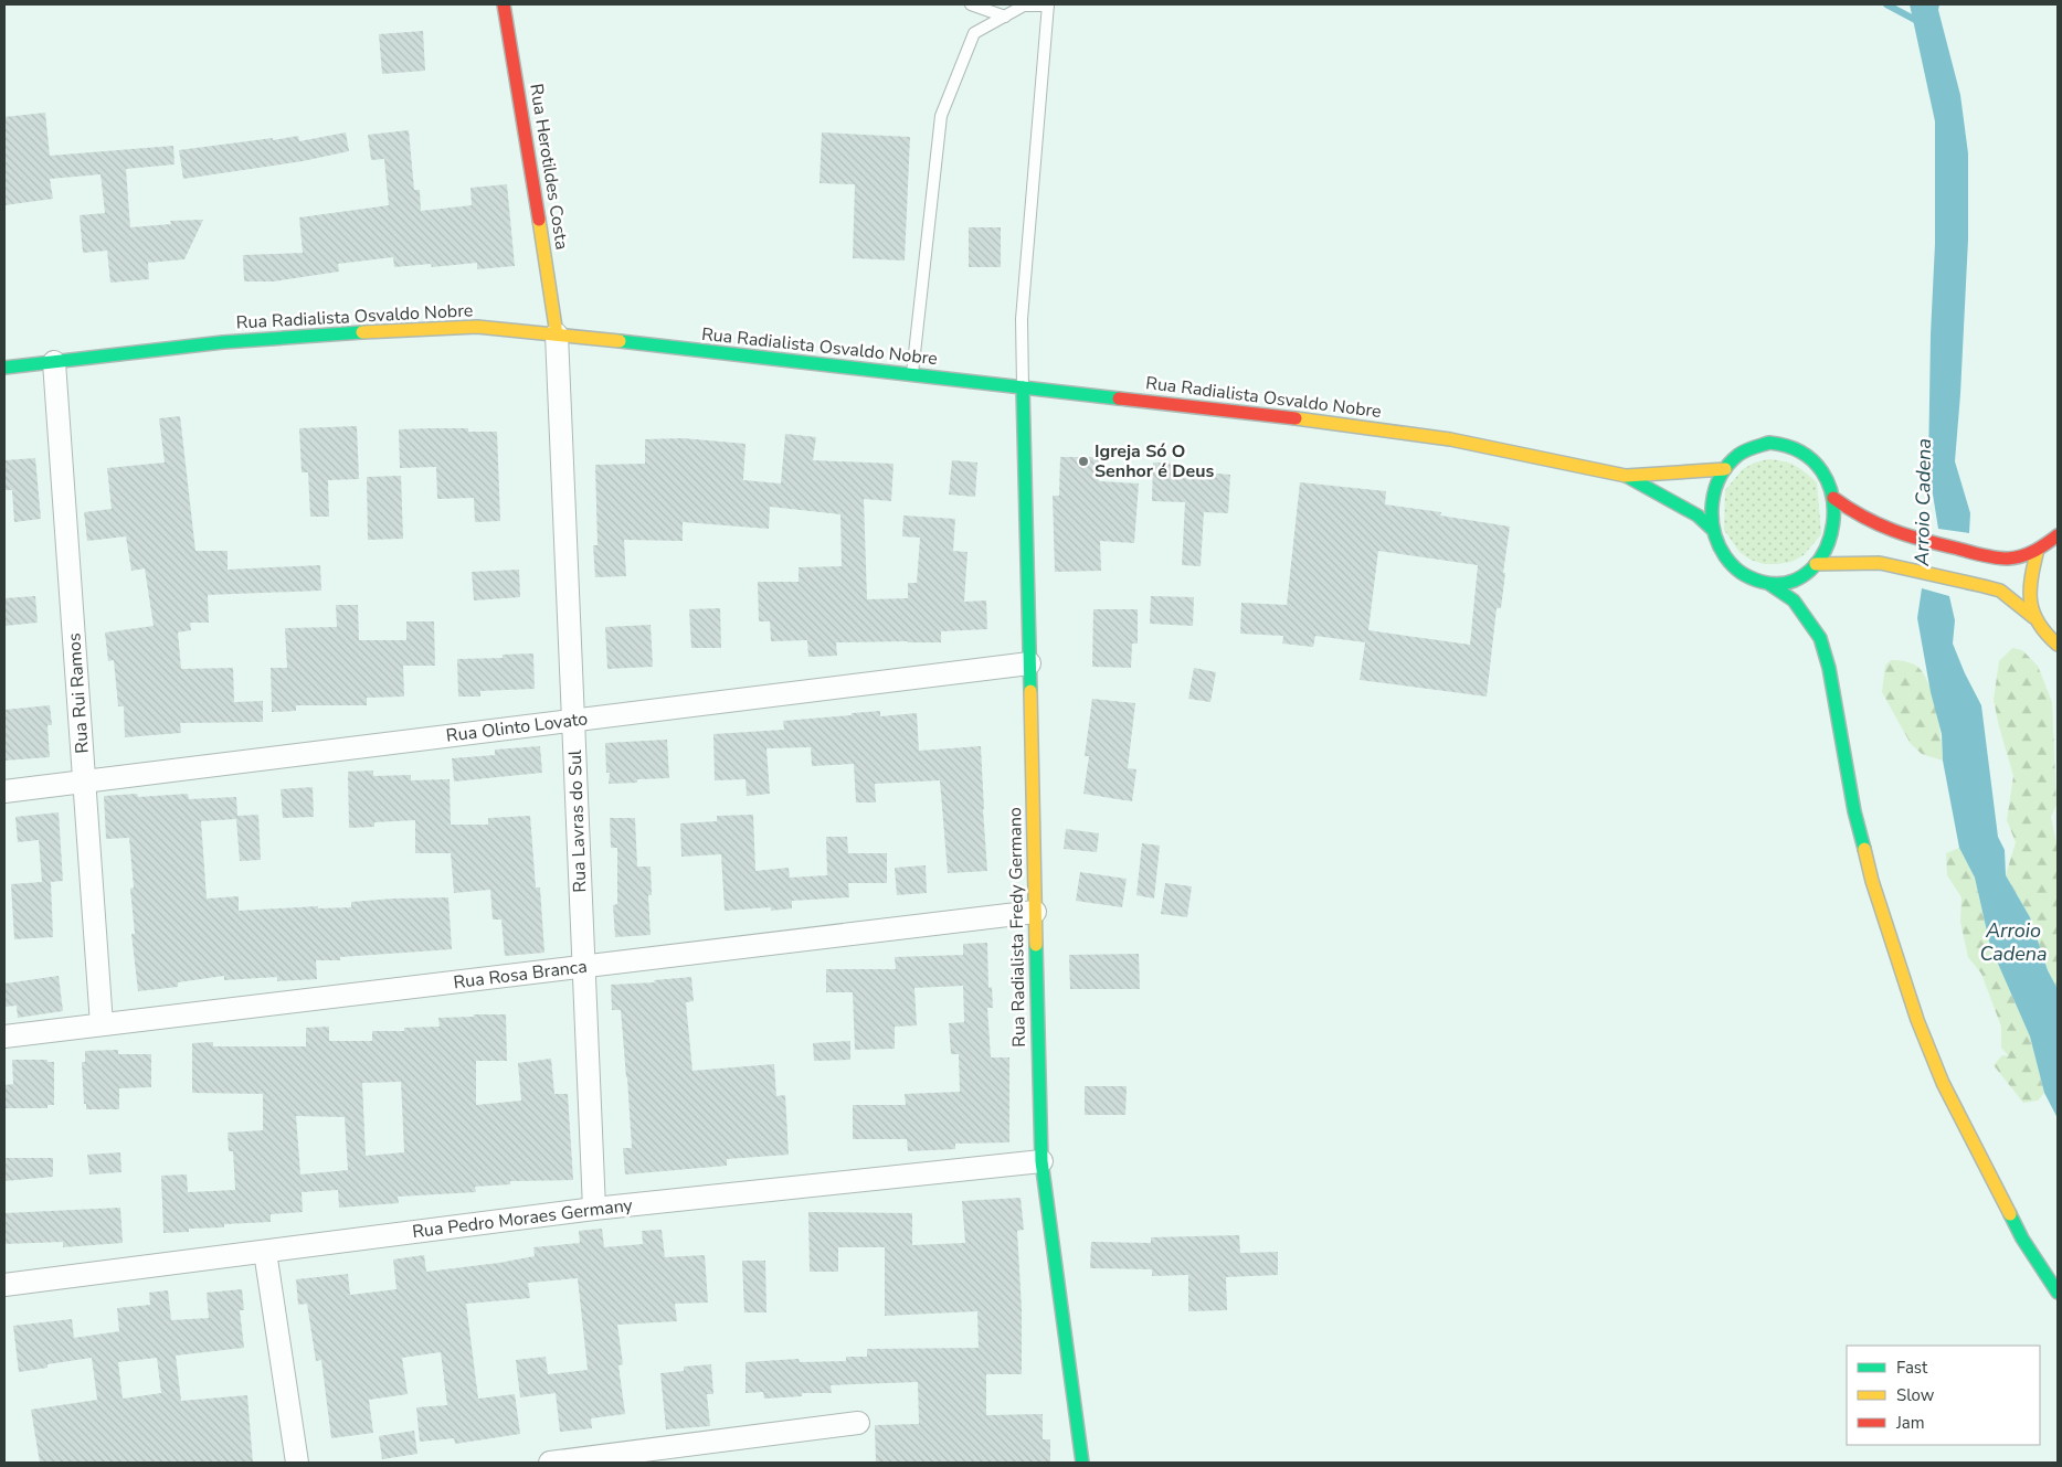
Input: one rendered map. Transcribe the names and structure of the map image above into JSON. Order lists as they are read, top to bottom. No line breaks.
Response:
{"streets":{"street":["Rua Herotildes Costa","Rua Radialista Osvaldo Nobre","Rua Rui Ramos","Rua Olinto Lovato","Rua Lavras do Sul","Rua Radialista Fredy Germano","Rua Rosa Branca","Rua Pedro Moraes Germany"]},"crossings":[["Rua Herotildes Costa","Rua Radialista Osvaldo Nobre"],["Rua Herotildes Costa","Rua Lavras do Sul"],["Rua Radialista Osvaldo Nobre","Rua Rui Ramos"],["Rua Radialista Osvaldo Nobre","Rua Lavras do Sul"],["Rua Radialista Osvaldo Nobre","Rua Radialista Fredy Germano"],["Rua Rui Ramos","Rua Olinto Lovato"],["Rua Rui Ramos","Rua Rosa Branca"],["Rua Olinto Lovato","Rua Lavras do Sul"],["Rua Olinto Lovato","Rua Radialista Fredy Germano"],["Rua Lavras do Sul","Rua Rosa Branca"],["Rua Lavras do Sul","Rua Pedro Moraes Germany"],["Rua Radialista Fredy Germano","Rua Rosa Branca"],["Rua Radialista Fredy Germano","Rua Pedro Moraes Germany"]],"water":["Arroio Cadena"],"places":["Igreja Só O Senhor é Deus"],"legend":["Fast","Slow","Jam"]}
